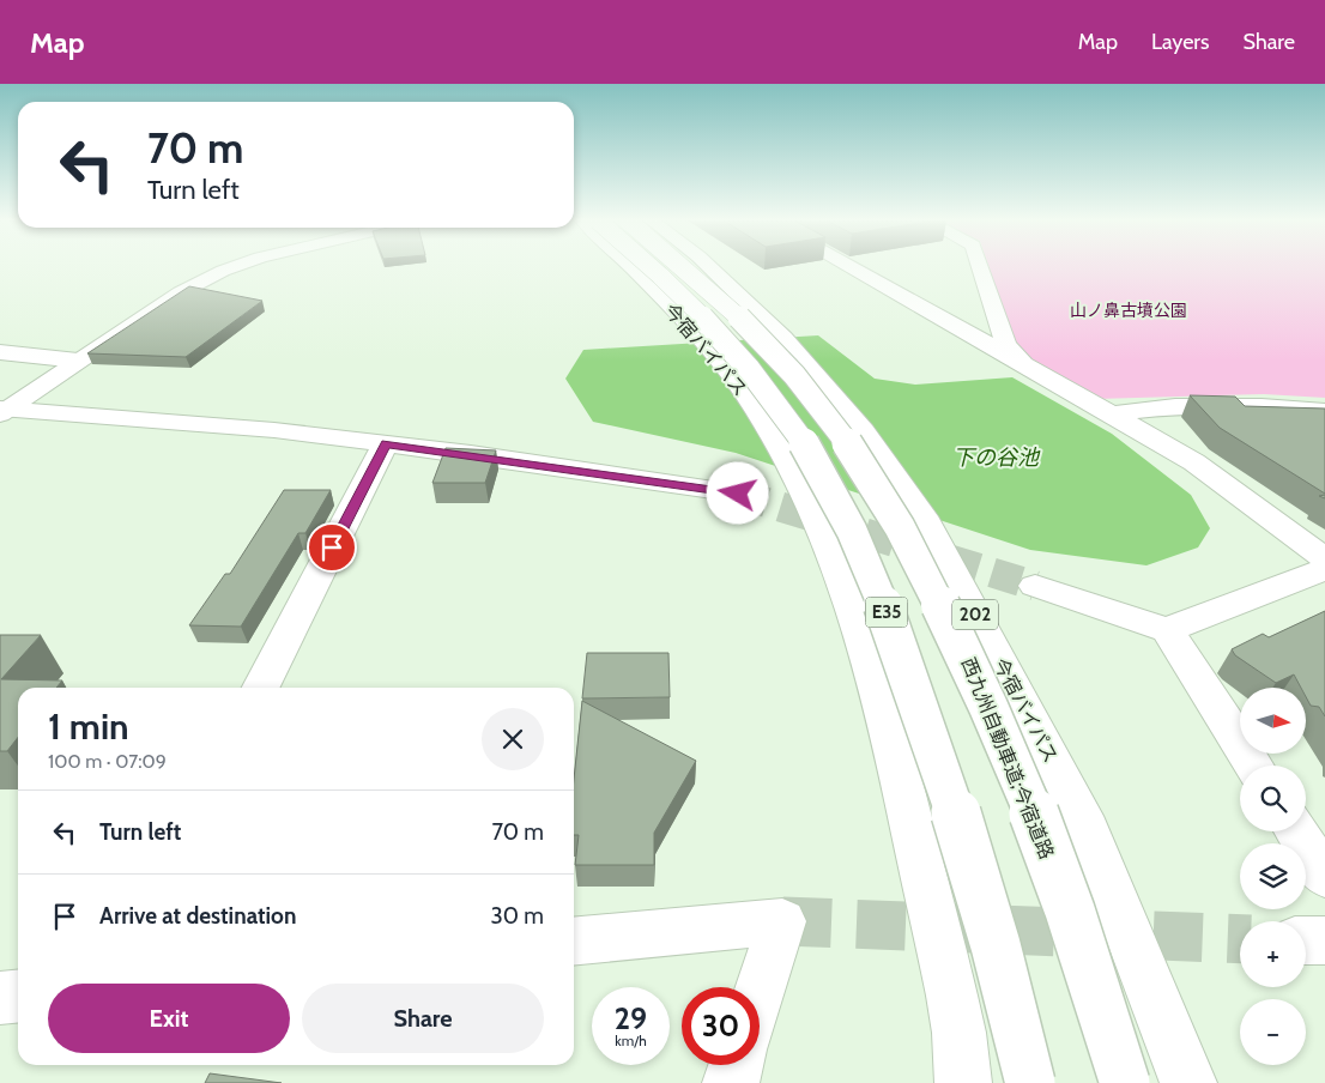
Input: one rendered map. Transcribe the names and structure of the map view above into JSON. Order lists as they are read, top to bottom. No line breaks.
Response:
{"streets":{"main road":["今宿バイパス","E35","202","西九州自動車道;今宿道路"]},"water":["下の谷池"],"parks":["山ノ鼻古墳公園"],"north":"right","page":{"header":"Map","nav":["Map","Layers","Share"],"turn":["70 m","Turn left"],"map_buttons":["+","−"],"heading":["1 min","100 m · 07:09"],"list":[{"name":"Turn left","value":"70 m"},{"name":"Arrive at destination","value":"30 m"}],"buttons":["Exit","Share"],"speed":"29 km/h","limit":"30"}}
